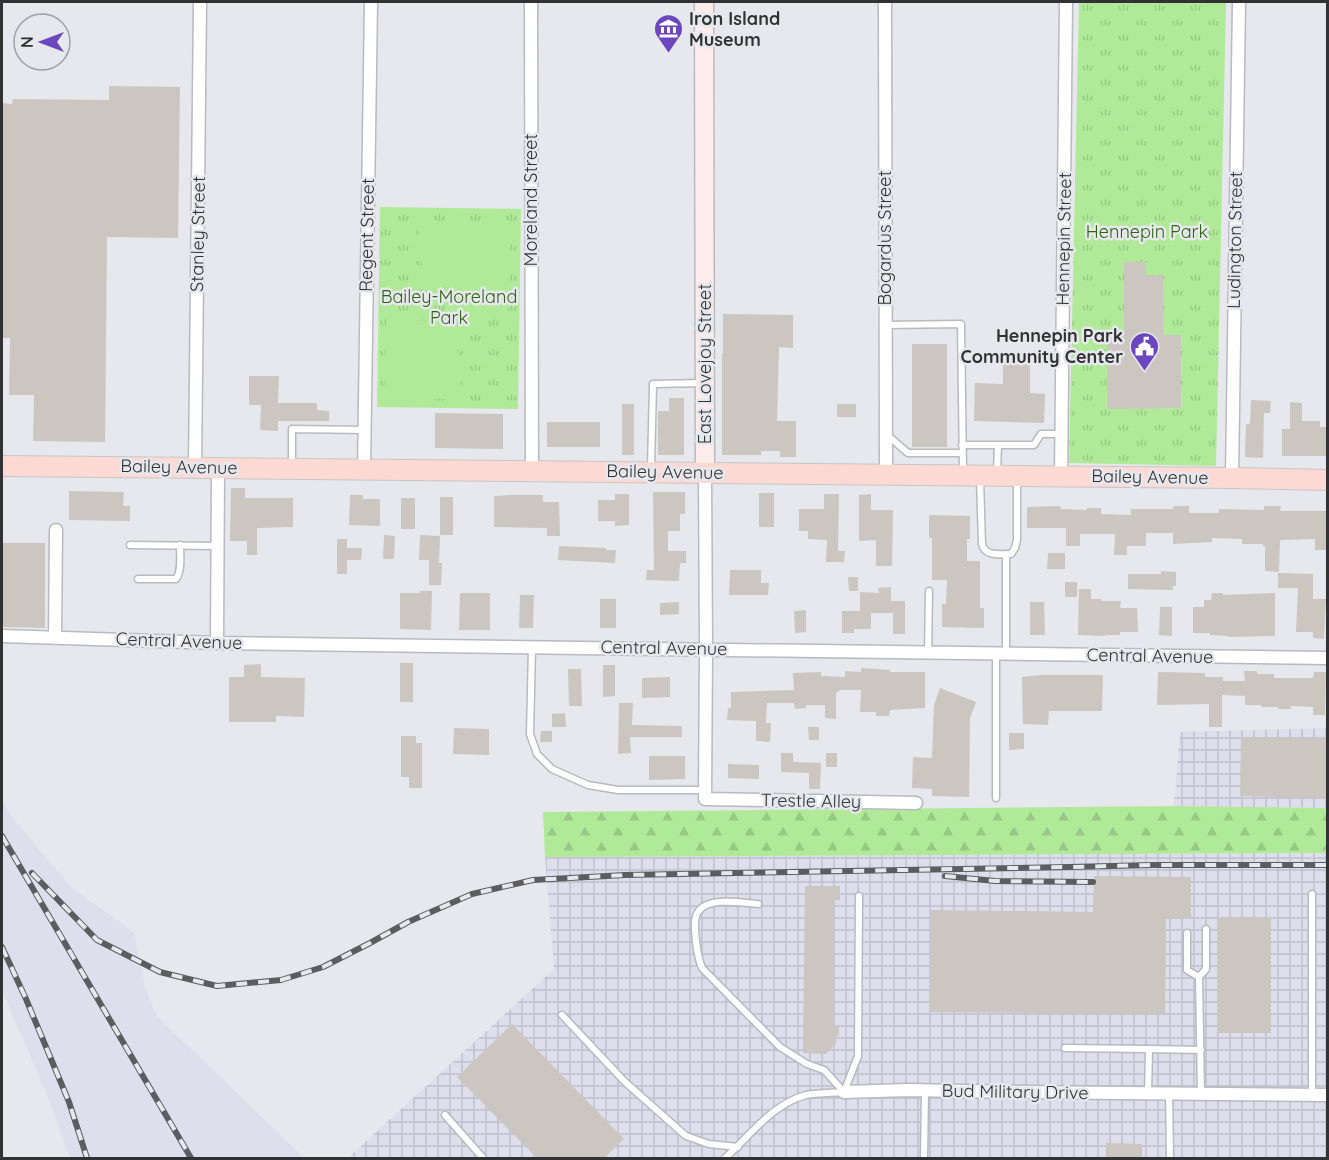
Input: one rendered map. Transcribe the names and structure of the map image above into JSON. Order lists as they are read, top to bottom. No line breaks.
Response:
{"streets":{"main road":["Bailey Avenue"],"street":["Moreland Street","Stanley Street","Regent Street","Bogardus Street","Hennepin Street","Ludington Street","East Lovejoy Street","Central Avenue","Trestle Alley","Bud Military Drive"]},"crossings":[["Moreland Street","Bailey Avenue"],["Stanley Street","Bailey Avenue"],["Regent Street","Bailey Avenue"],["Bogardus Street","Bailey Avenue"],["Hennepin Street","Bailey Avenue"],["Ludington Street","Bailey Avenue"],["East Lovejoy Street","Bailey Avenue"],["East Lovejoy Street","Central Avenue"],["East Lovejoy Street","Trestle Alley"],["Central Avenue","Trestle Alley"]],"parks":["Hennepin Park","Bailey-Moreland Park"],"places":{"museum":["Iron Island Museum"],"public building":["Hennepin Park Community Center"]},"north":"left"}
